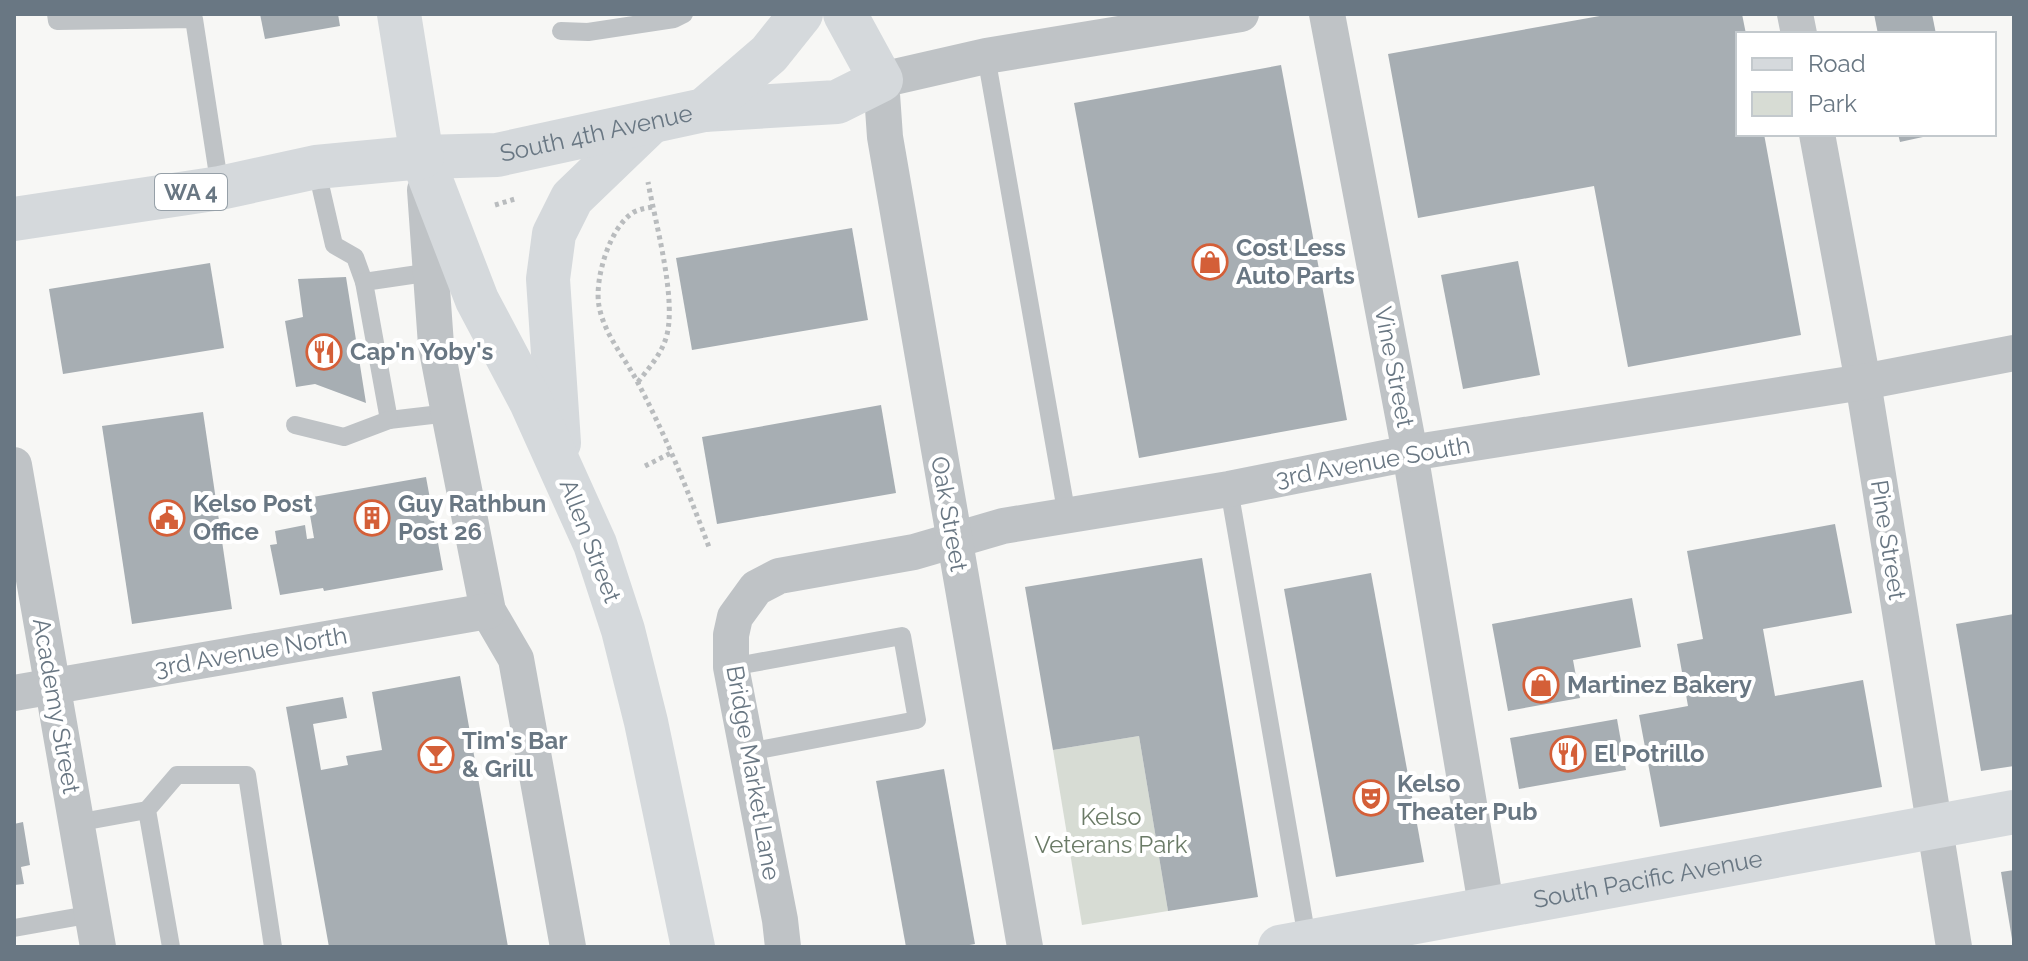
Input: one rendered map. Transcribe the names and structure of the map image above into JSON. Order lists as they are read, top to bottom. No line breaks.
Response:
{"streets":{"main road":["South 4th Avenue","WA 4","Allen Street","South Pacific Avenue"],"street":["Vine Street","3rd Avenue South","Oak Street","Pine Street","3rd Avenue North","Academy Street","Bridge Market Lane"]},"crossings":[["South 4th Avenue","WA 4"],["South 4th Avenue","Allen Street"],["WA 4","Allen Street"],["Vine Street","3rd Avenue South"],["Vine Street","South Pacific Avenue"],["3rd Avenue South","Oak Street"],["3rd Avenue South","Pine Street"],["3rd Avenue South","Bridge Market Lane"],["Pine Street","South Pacific Avenue"],["Allen Street","3rd Avenue North"],["3rd Avenue North","Academy Street"]],"parks":["Kelso Veterans Park"],"places":{"shop":["Cost Less Auto Parts","Martinez Bakery"],"restaurant":["Cap'n Yoby's","El Potrillo"],"public building":["Kelso Post Office"],"building":["Guy Rathbun Post 26"],"bar":["Tim's Bar & Grill"],"theatre":["Kelso Theater Pub"]},"legend":["Road","Park"]}
